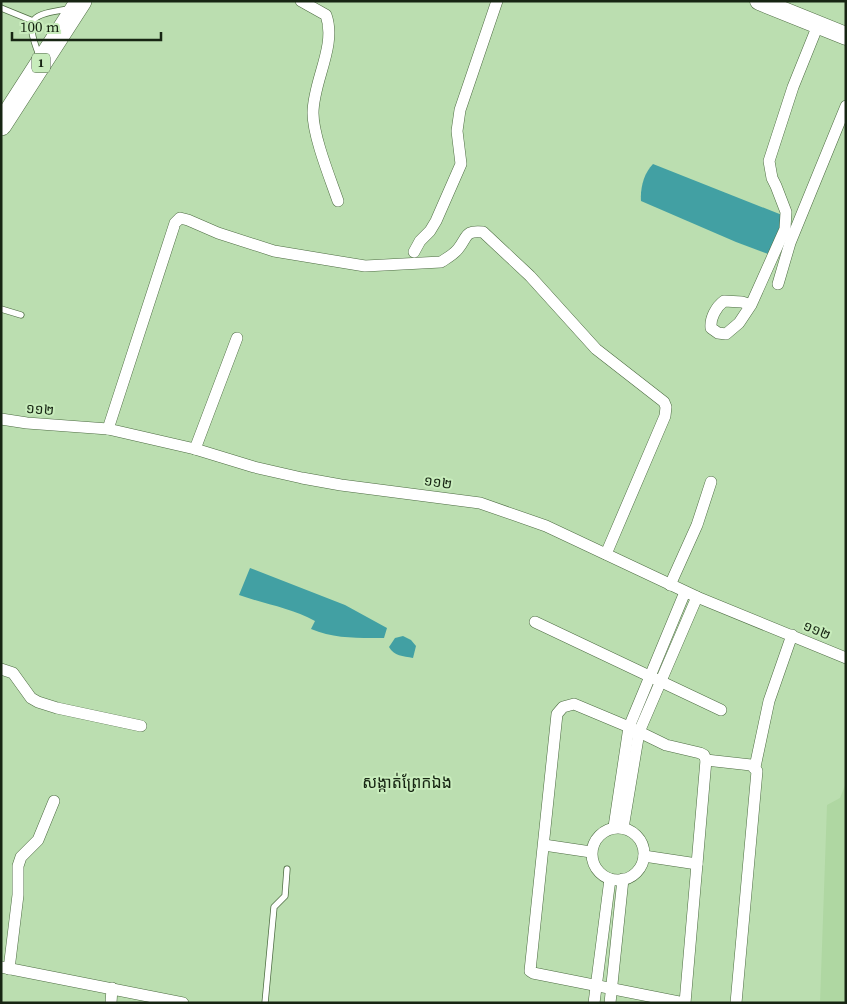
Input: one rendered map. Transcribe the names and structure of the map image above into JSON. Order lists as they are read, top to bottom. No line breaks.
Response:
{"streets":{"highway":["1"],"street":["១១២"]},"districts":["សង្កាត់ព្រែកឯង"],"scale_bar":"100 m"}
